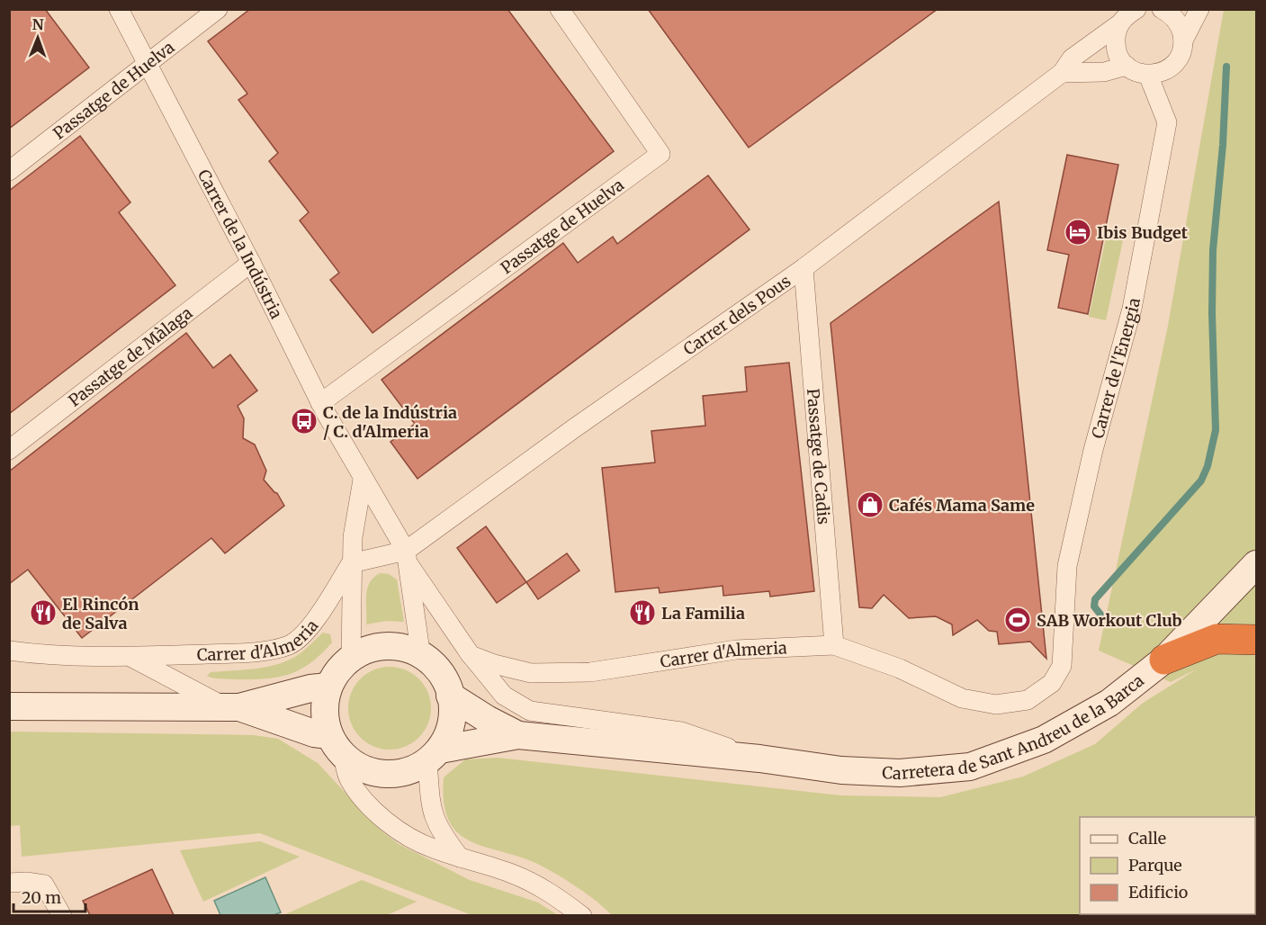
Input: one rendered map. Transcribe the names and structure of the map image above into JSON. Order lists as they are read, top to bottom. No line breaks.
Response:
{"streets":{"street":["Passatge de Huelva","Carrer de la Indústria","Carrer dels Pous","Passatge de Màlaga","Carrer de l'Energia","Passatge de Cadis","Carrer d'Almeria","Carretera de Sant Andreu de la Barca"]},"crossings":[["Passatge de Huelva","Carrer de la Indústria"],["Carrer de la Indústria","Carrer dels Pous"],["Carrer de la Indústria","Passatge de Màlaga"],["Carrer de la Indústria","Carretera de Sant Andreu de la Barca"],["Carrer dels Pous","Passatge de Cadis"],["Carrer de l'Energia","Carrer d'Almeria"],["Passatge de Cadis","Carrer d'Almeria"],["Carrer d'Almeria","Carretera de Sant Andreu de la Barca"]],"places":{"hotel":["Ibis Budget"],"bus stop":["C. de la Indústria / C. d'Almeria"],"shop":["Cafés Mama Same"],"restaurant":["El Rincón de Salva","La Familia"],"sports":["SAB Workout Club"]},"legend":["Calle","Parque","Edificio"],"scale_bar":"20 m","north":"top"}
